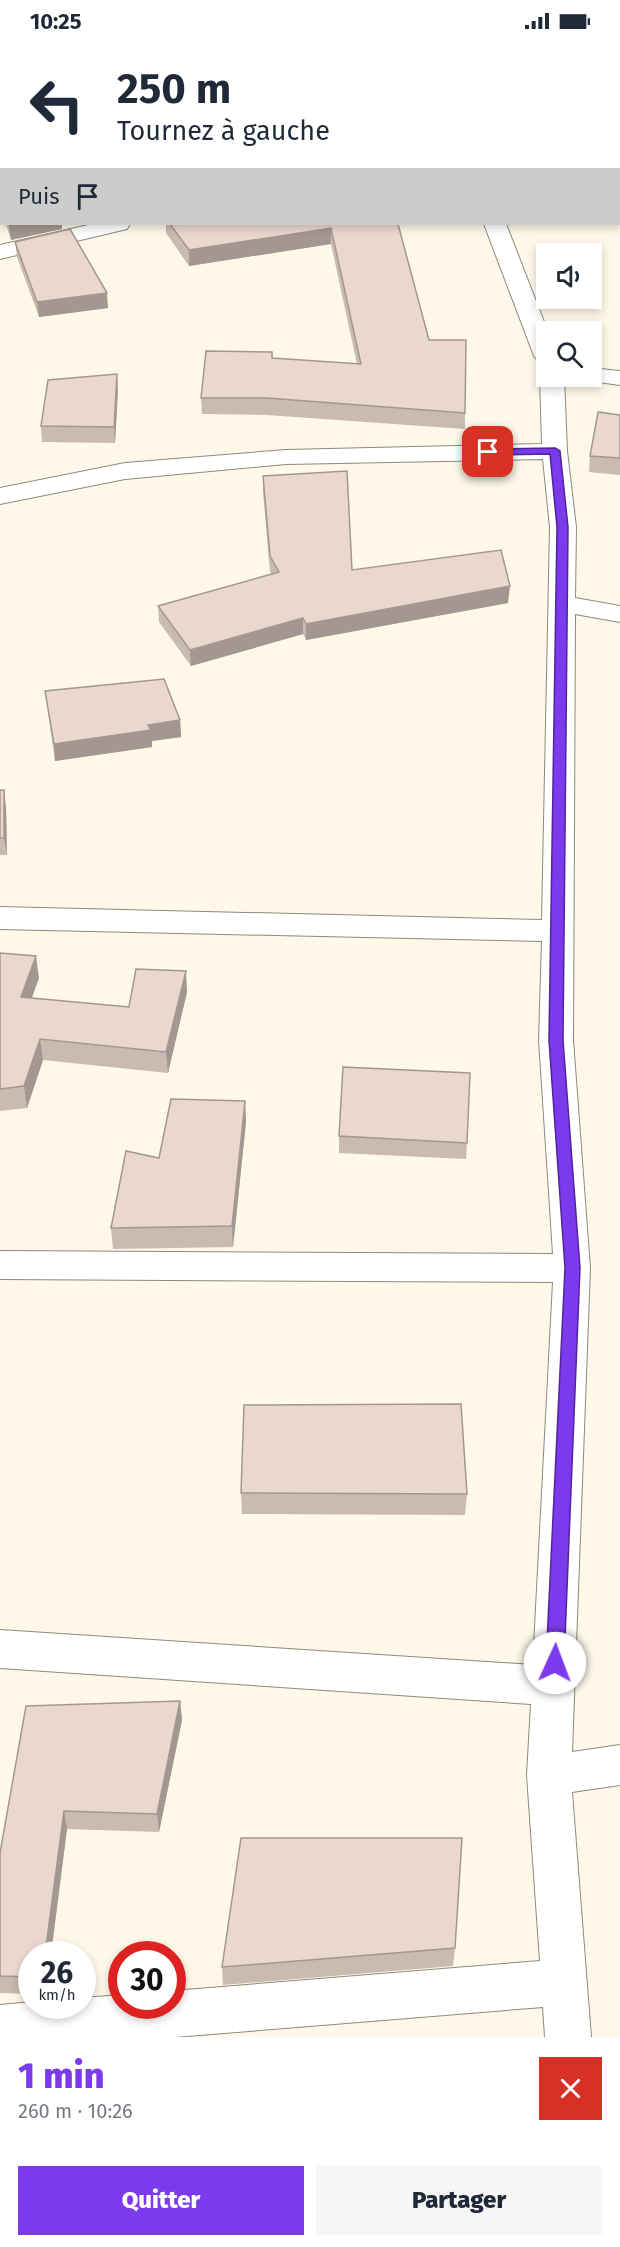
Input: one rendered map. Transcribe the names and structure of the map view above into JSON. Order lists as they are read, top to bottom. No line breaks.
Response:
{"page":{"status":"10:25","turn":["250 m","Tournez à gauche"],"then":"Puis","speed":"26 km/h","limit":"30","heading":["1 min","260 m · 10:26"],"buttons":["Quitter","Partager"]}}
